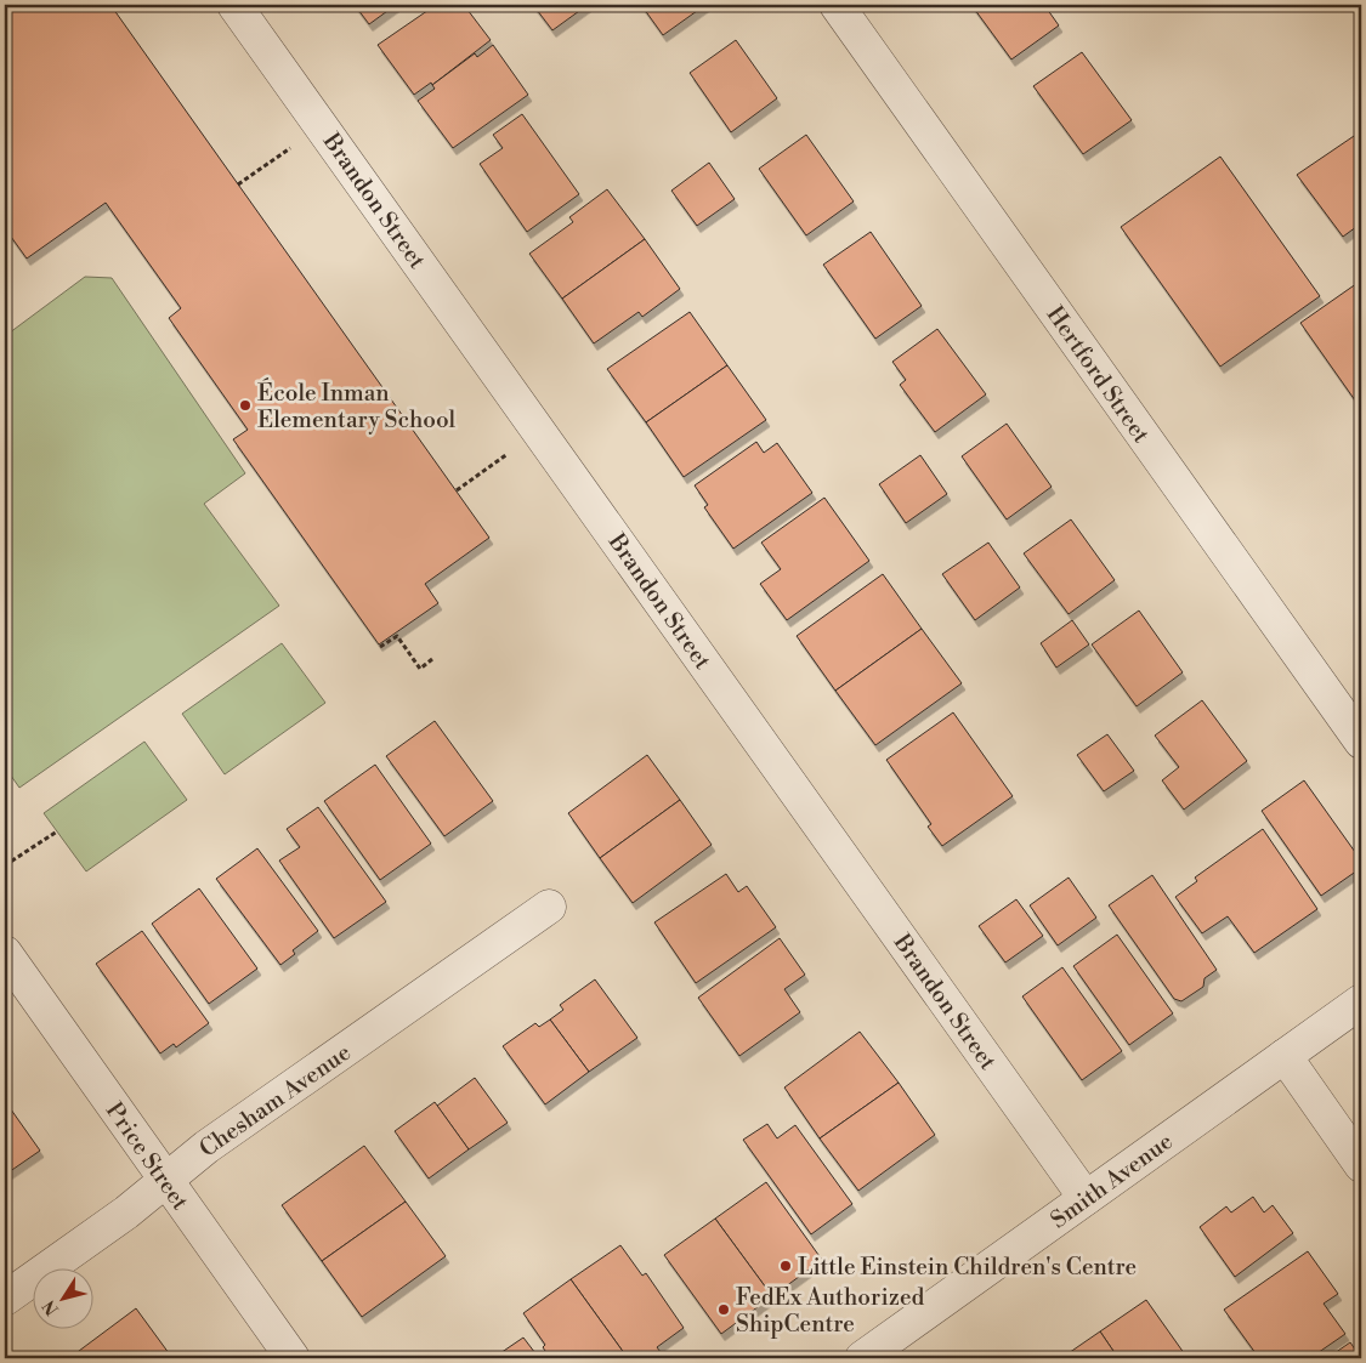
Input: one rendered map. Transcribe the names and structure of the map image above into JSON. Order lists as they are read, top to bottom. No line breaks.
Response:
{"streets":{"street":["Brandon Street","Hertford Street","Chesham Avenue","Price Street","Smith Avenue"]},"crossings":[["Brandon Street","Smith Avenue"],["Chesham Avenue","Price Street"]],"places":["École Inman Elementary School","Little Einstein Children's Centre","FedEx Authorized ShipCentre"],"north":"bottom left"}
